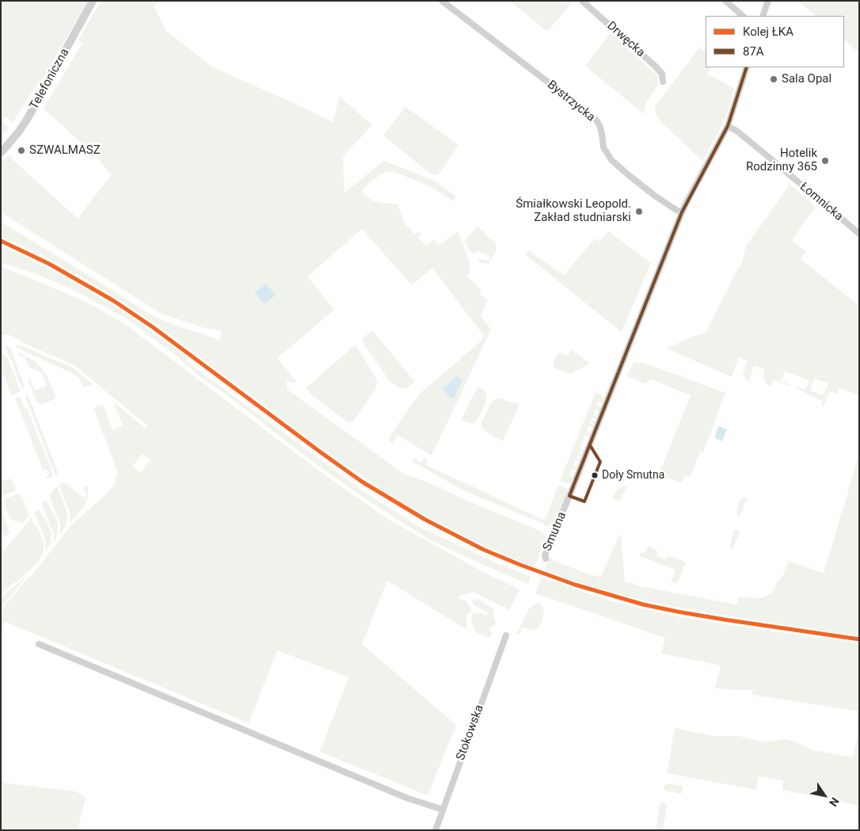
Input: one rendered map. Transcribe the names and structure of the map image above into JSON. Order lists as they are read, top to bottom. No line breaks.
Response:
{"streets":{"street":["Drwęcka","Telefoniczna","Bystrzycka","Łomnicka","Smutna","Stokowska"]},"crossings":[["Bystrzycka","Smutna"],["Łomnicka","Smutna"]],"places":["Sala Opal","SZWALMASZ","Hotelik Rodzinny 365","Śmiałkowski Leopold. Zakład studniarski","Doły Smutna"],"lines":["transit line 87A","rail line ŁKA"],"legend":["Kolej ŁKA","87A"],"north":"bottom right"}
